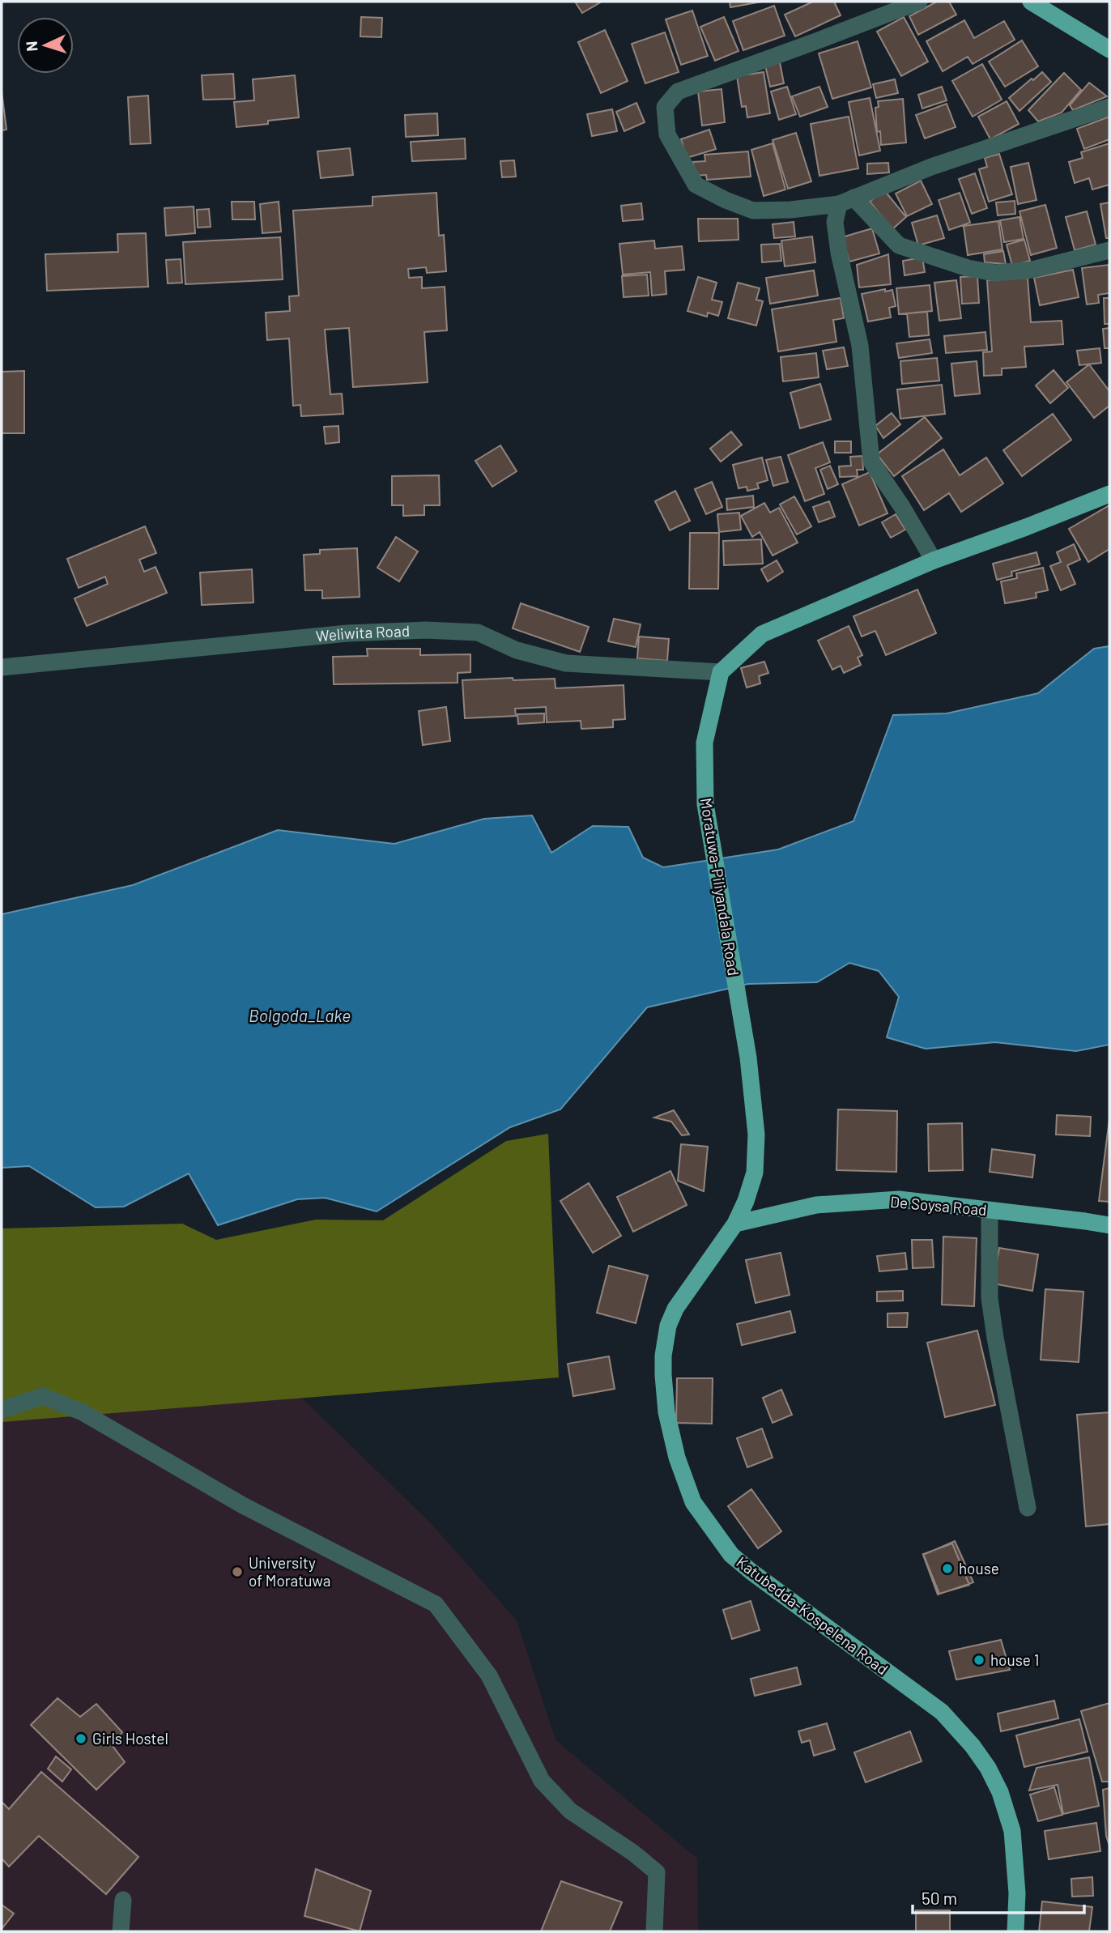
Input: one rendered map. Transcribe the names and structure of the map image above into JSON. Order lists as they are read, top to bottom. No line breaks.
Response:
{"streets":{"main road":["Moratuwa-Piliyandala Road","De Soysa Road","Katubedda-Kospelena Road"],"street":["Weliwita Road"]},"crossings":[["Weliwita Road","Moratuwa-Piliyandala Road"],["Moratuwa-Piliyandala Road","De Soysa Road"],["Moratuwa-Piliyandala Road","Katubedda-Kospelena Road"],["De Soysa Road","Katubedda-Kospelena Road"]],"water":["Bolgoda_Lake"],"places":["house","University of Moratuwa","house 1","Girls Hostel"],"scale_bar":"50 m","north":"left"}
